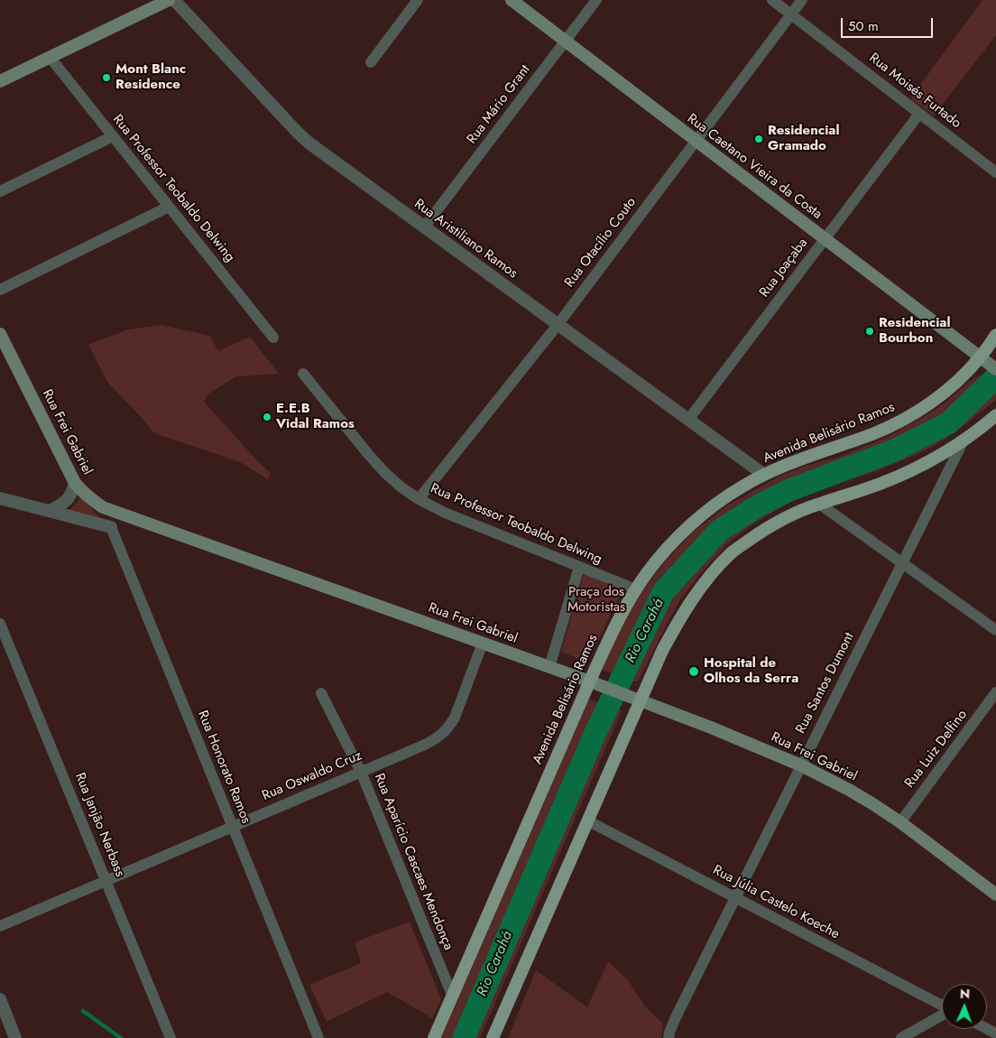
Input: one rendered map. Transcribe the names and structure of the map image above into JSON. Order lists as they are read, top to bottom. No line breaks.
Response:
{"streets":{"main road":["Rua Caetano Vieira da Costa","Rua Frei Gabriel","Avenida Belisário Ramos"],"street":["Rua Moisés Furtado","Rua Mário Grant","Rua Professor Teobaldo Delwing","Rua Aristiliano Ramos","Rua Otacílio Couto","Rua Joaçaba","Rua Santos Dumont","Rua Luiz Delfino","Rua Honorato Ramos","Rua Oswaldo Cruz","Rua Janjão Nerbass","Rua Aparício Cascaes Mendonça","Rua Júlia Castelo Koeche"]},"crossings":[["Rua Moisés Furtado","Rua Otacílio Couto"],["Rua Moisés Furtado","Rua Joaçaba"],["Rua Mário Grant","Rua Caetano Vieira da Costa"],["Rua Mário Grant","Rua Aristiliano Ramos"],["Rua Caetano Vieira da Costa","Rua Otacílio Couto"],["Rua Caetano Vieira da Costa","Rua Joaçaba"],["Rua Caetano Vieira da Costa","Avenida Belisário Ramos"],["Rua Professor Teobaldo Delwing","Rua Otacílio Couto"],["Rua Professor Teobaldo Delwing","Avenida Belisário Ramos"],["Rua Aristiliano Ramos","Rua Otacílio Couto"],["Rua Aristiliano Ramos","Rua Joaçaba"],["Rua Aristiliano Ramos","Avenida Belisário Ramos"],["Rua Frei Gabriel","Avenida Belisário Ramos"],["Rua Frei Gabriel","Rua Santos Dumont"],["Rua Frei Gabriel","Rua Luiz Delfino"],["Rua Frei Gabriel","Rua Honorato Ramos"],["Rua Frei Gabriel","Rua Oswaldo Cruz"],["Avenida Belisário Ramos","Rua Aparício Cascaes Mendonça"],["Rua Santos Dumont","Rua Júlia Castelo Koeche"],["Rua Honorato Ramos","Rua Oswaldo Cruz"],["Rua Oswaldo Cruz","Rua Janjão Nerbass"],["Rua Oswaldo Cruz","Rua Aparício Cascaes Mendonça"]],"water":["Rio Carahá"],"parks":["Praça dos Motoristas"],"places":["Mont Blanc Residence","Residencial Gramado","Residencial Bourbon","E.E.B Vidal Ramos","Hospital de Olhos da Serra"],"scale_bar":"50 m","north":"top"}
